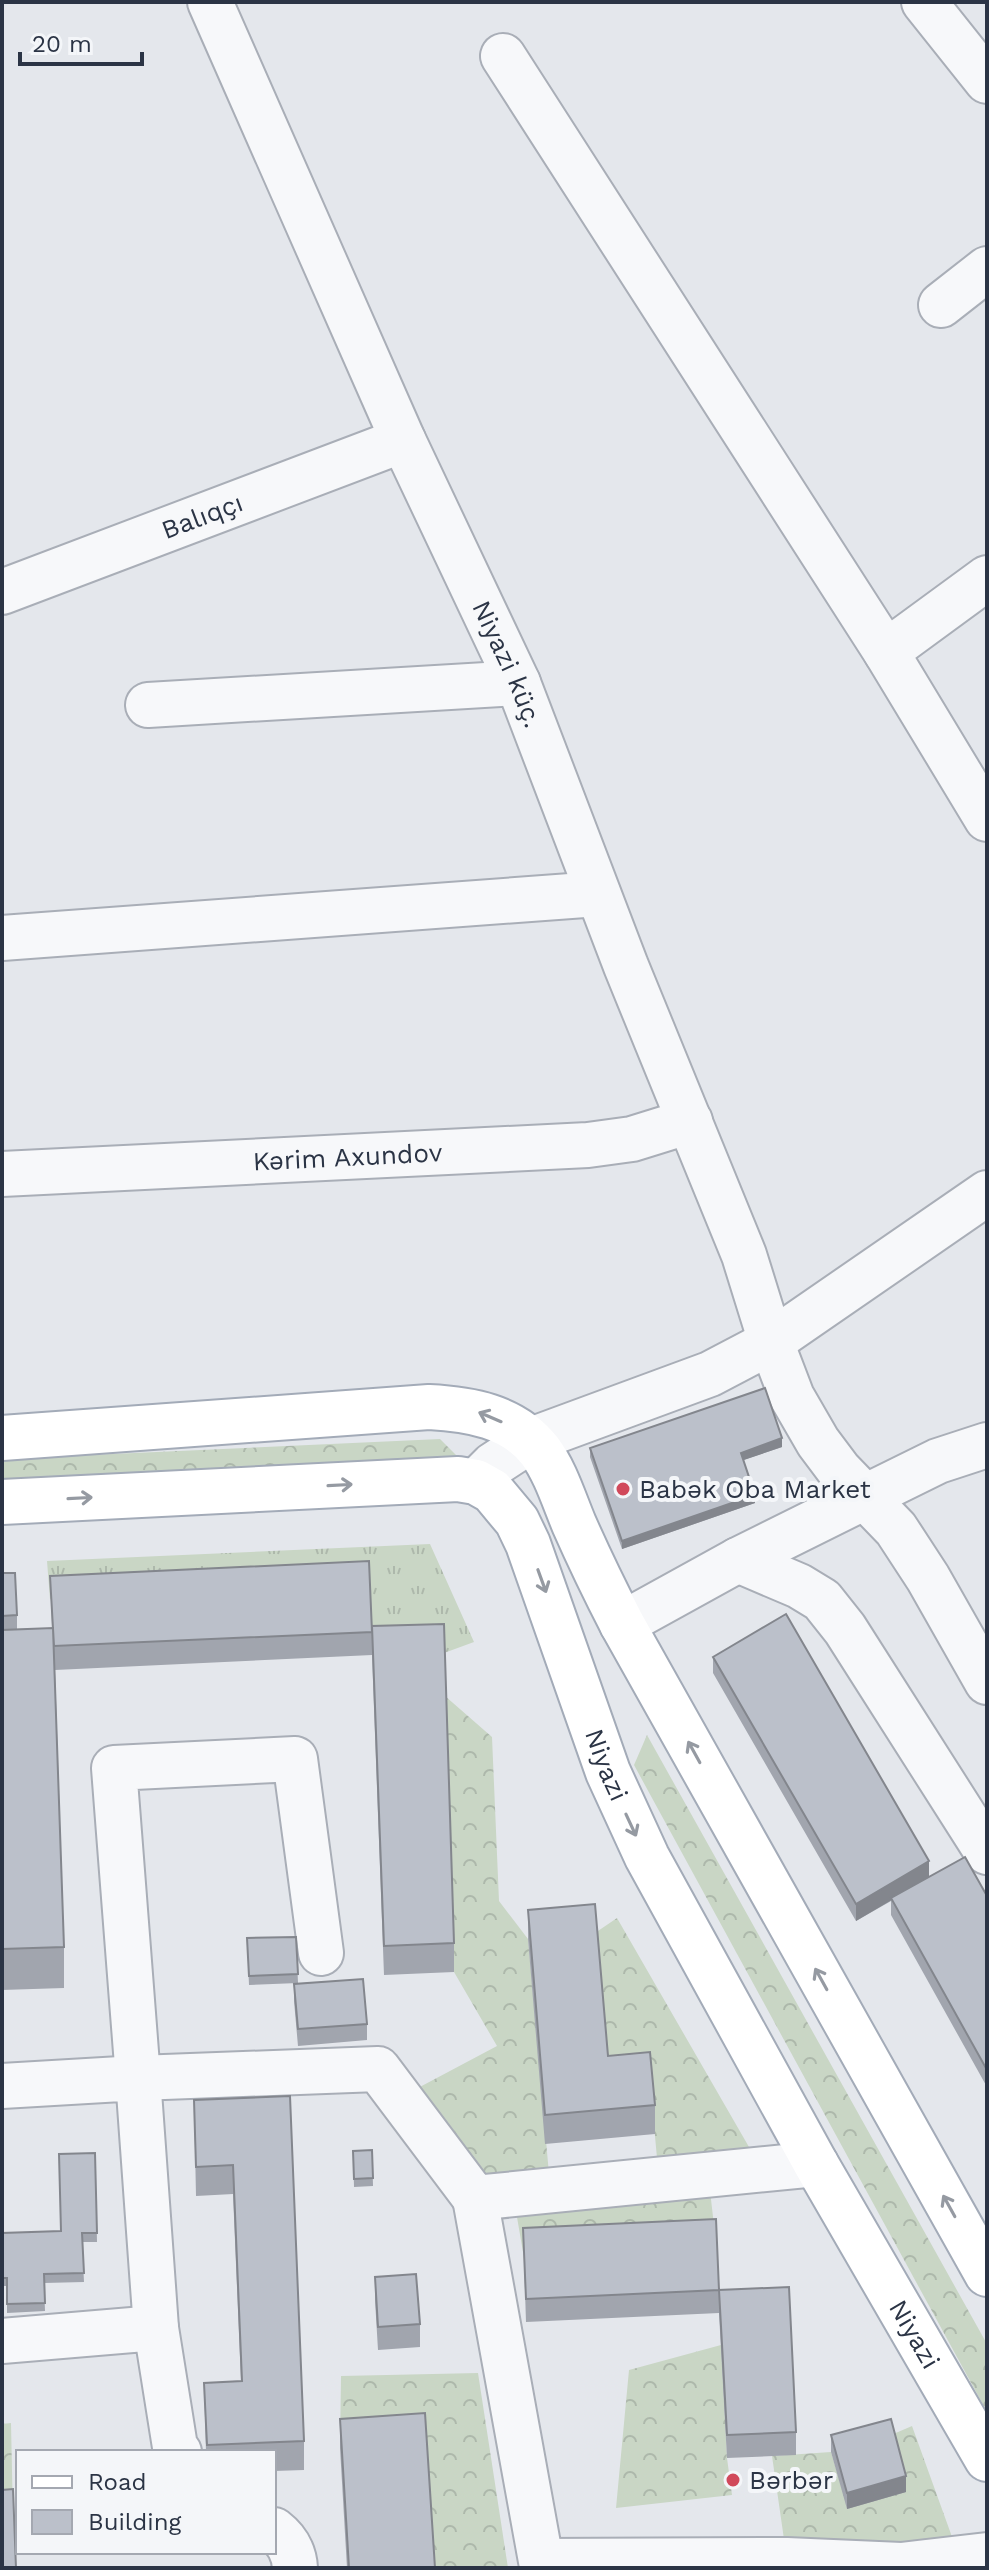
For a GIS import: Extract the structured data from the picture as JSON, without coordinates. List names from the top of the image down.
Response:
{
  "streets": {
    "main road": ["Niyazi"],
    "street": ["Balıqçı", "Niyazi küç.", "Kərim Axundov"]
  },
  "crossings": [
    ["Balıqçı", "Niyazi küç."],
    ["Niyazi küç.", "Kərim Axundov"]
  ],
  "places": ["Babək Oba Market", "Bərbər"],
  "legend": ["Road", "Building"],
  "scale_bar": "20 m"
}
